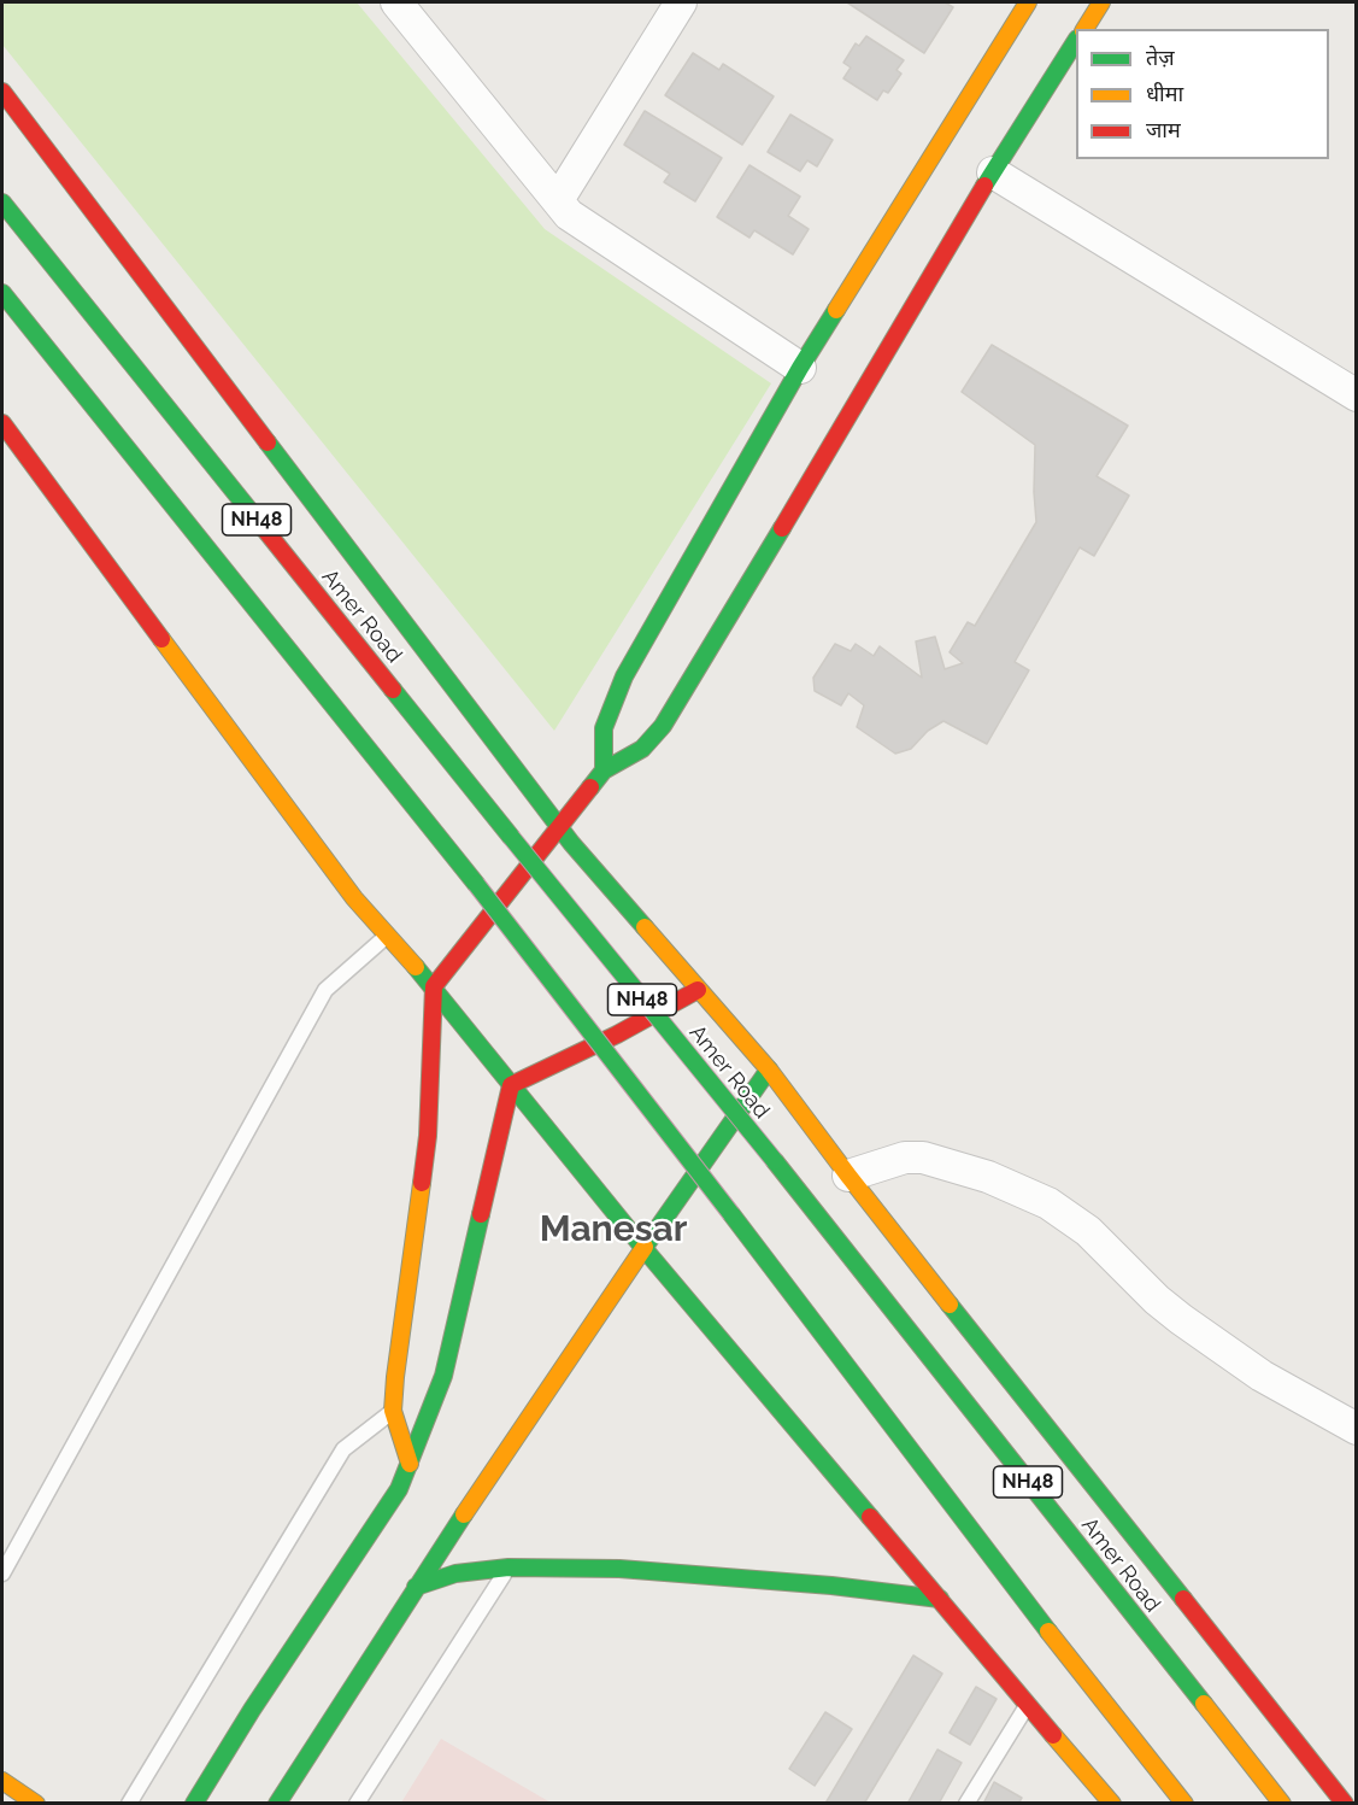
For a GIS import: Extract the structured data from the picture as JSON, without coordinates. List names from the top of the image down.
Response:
{
  "streets": {
    "main road": ["NH48", "Amer Road"]
  },
  "districts": ["Manesar"],
  "legend": ["तेज़", "धीमा", "जाम"]
}
